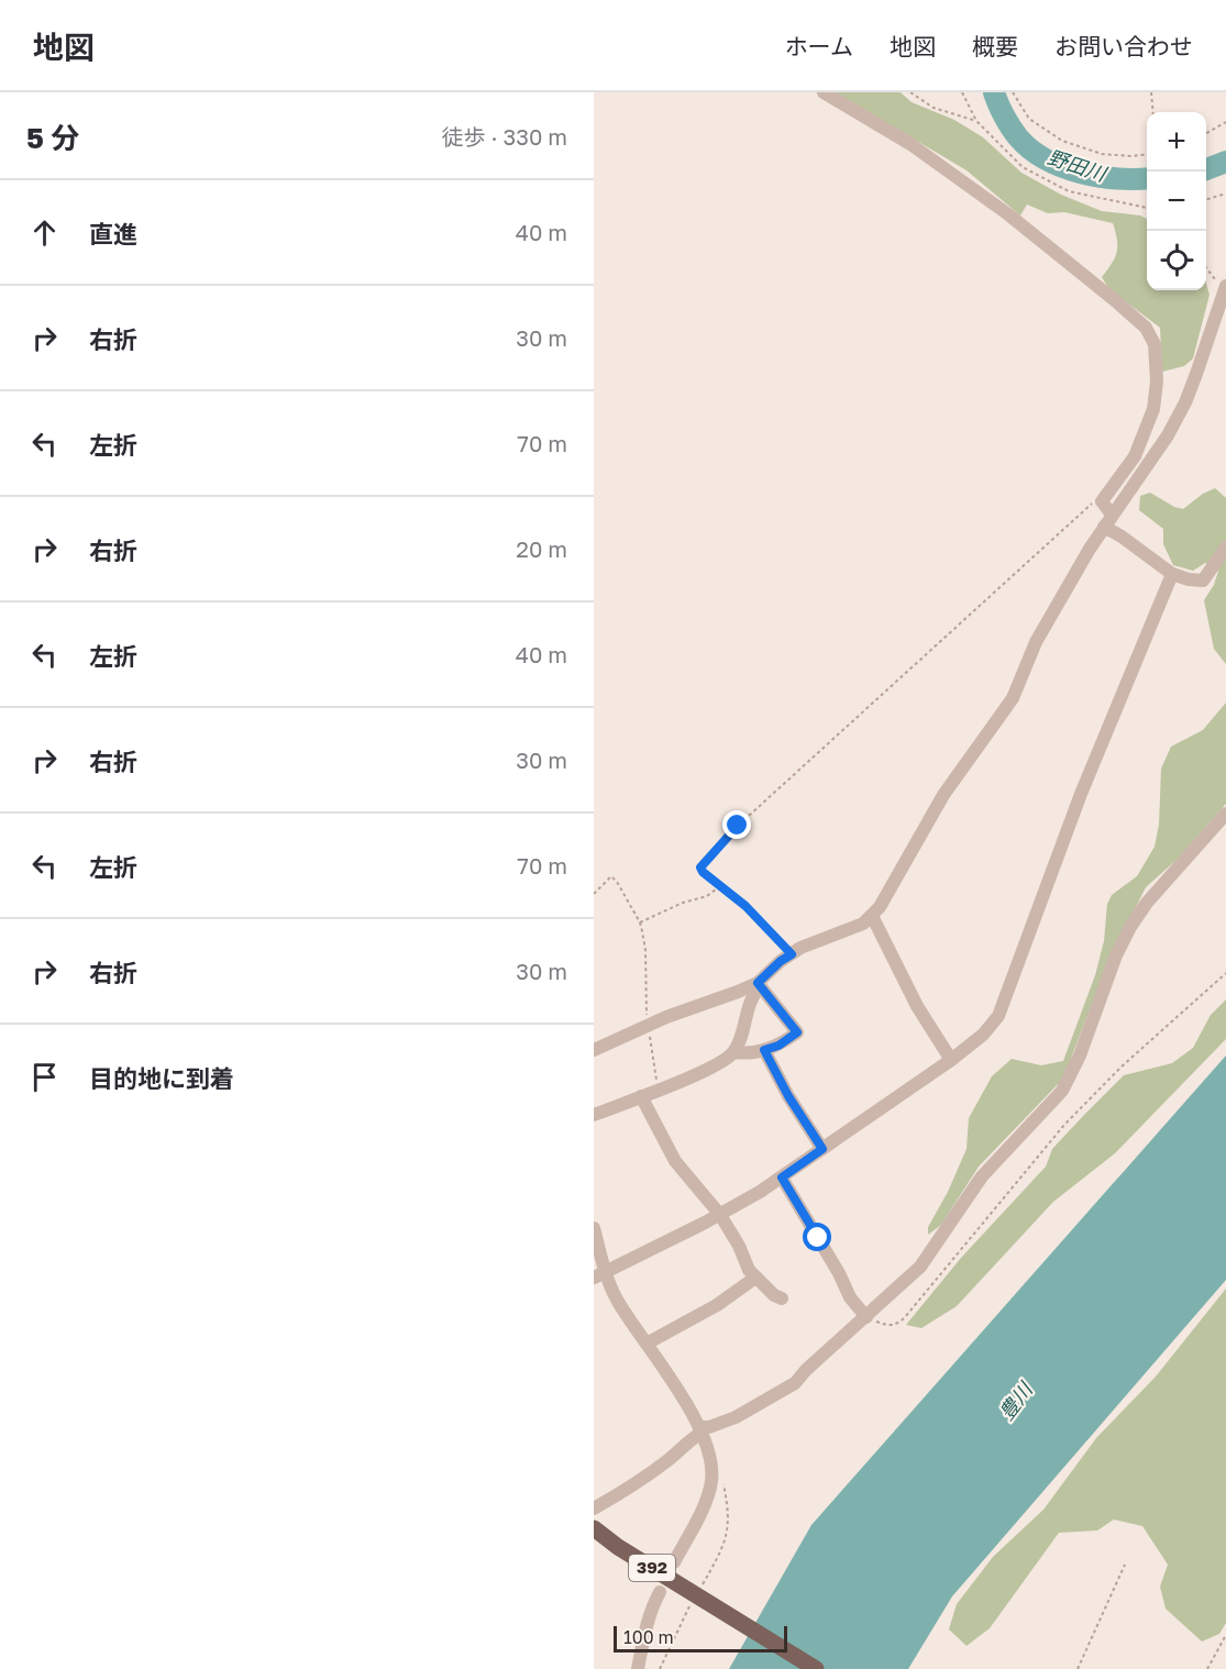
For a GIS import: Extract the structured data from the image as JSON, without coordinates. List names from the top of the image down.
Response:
{
  "streets": {
    "main road": ["392"]
  },
  "water": ["野田川", "豊川"],
  "scale_bar": "100 m",
  "page": {
    "header": "地図",
    "nav": [
      "ホーム",
      "地図",
      "概要",
      "お問い合わせ"
    ],
    "heading": ["5 分", "徒歩 · 330 m"],
    "map_buttons": ["+", "−"],
    "list": [
      ["直進", "40 m"],
      ["右折", "30 m"],
      ["左折", "70 m"],
      ["右折", "20 m"],
      ["左折", "40 m"],
      ["右折", "30 m"],
      ["左折", "70 m"],
      ["右折", "30 m"],
      "目的地に到着"
    ],
    "scale": "100 m"
  }
}
